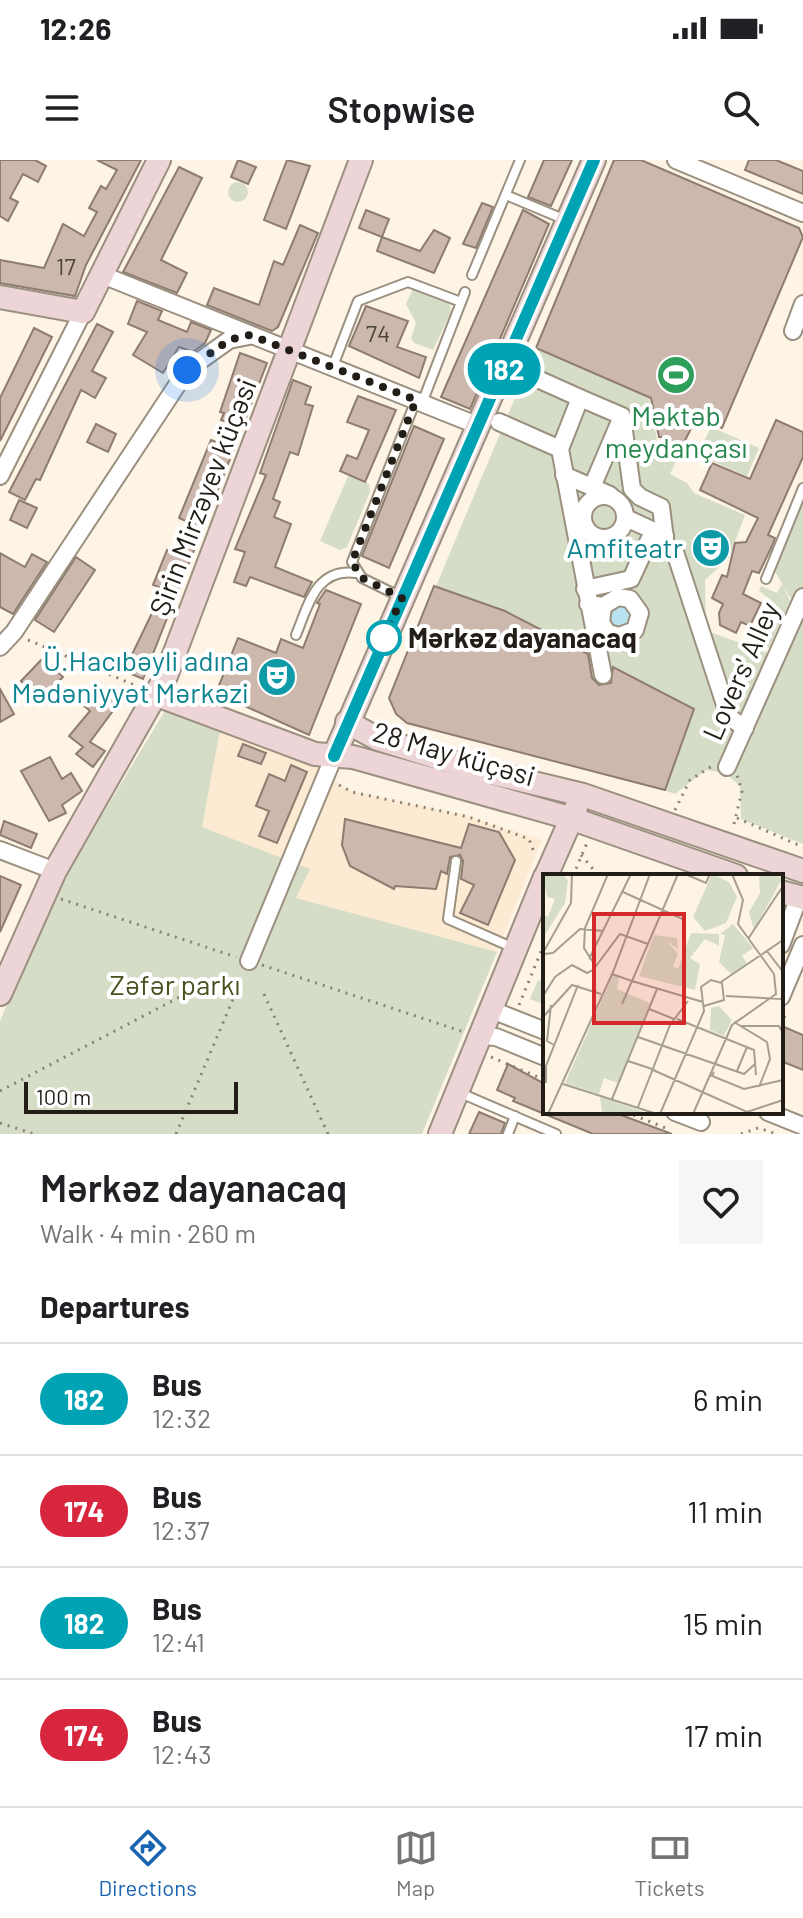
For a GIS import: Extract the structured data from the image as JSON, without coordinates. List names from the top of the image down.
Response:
{
  "streets": {
    "street": ["Şirin Mirzəyev küçəsi", "Lovers' Alley", "28 May küçəsi"]
  },
  "crossings": [
    ["Şirin Mirzəyev küçəsi", "28 May küçəsi"]
  ],
  "parks": ["Zəfər parkı"],
  "places": {
    "sports": ["Məktəb meydançası"],
    "theatre": ["Amfiteatr", "Ü.Hacıbəyli adına Mədəniyyət Mərkəzi"],
    "other": ["Mərkəz dayanacaq"]
  },
  "lines": ["bus line 182"],
  "house_numbers": ["17", "74"],
  "scale_bar": "100 m",
  "page": {
    "status": "12:26",
    "header": "Stopwise",
    "on_map": "182",
    "scale": "100 m",
    "heading": [
      ["Mərkəz dayanacaq", "Walk · 4 min · 260 m"],
      "Departures"
    ],
    "list": [
      {
        "mark": "182",
        "name": "Bus",
        "note": "12:32",
        "value": "6 min"
      },
      {
        "mark": "174",
        "name": "Bus",
        "note": "12:37",
        "value": "11 min"
      },
      {
        "mark": "182",
        "name": "Bus",
        "note": "12:41",
        "value": "15 min"
      },
      {
        "mark": "174",
        "name": "Bus",
        "note": "12:43",
        "value": "17 min"
      }
    ],
    "tabs": ["Directions", "Map", "Tickets"]
  }
}
